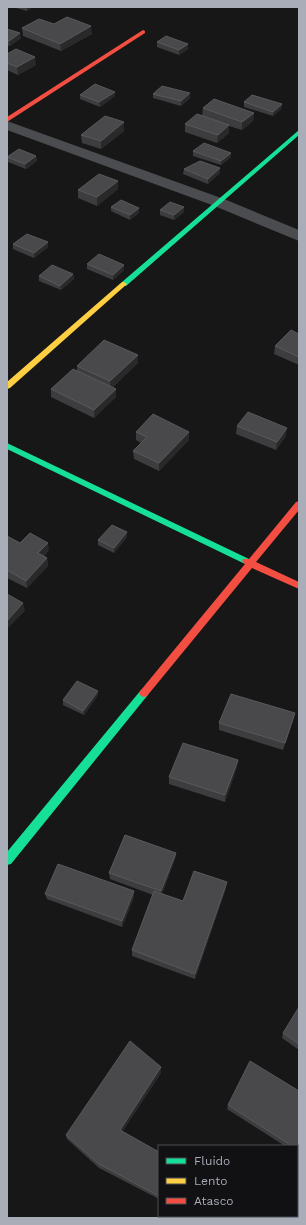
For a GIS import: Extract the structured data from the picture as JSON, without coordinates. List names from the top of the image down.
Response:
{
  "legend": ["Fluido", "Lento", "Atasco"]
}
